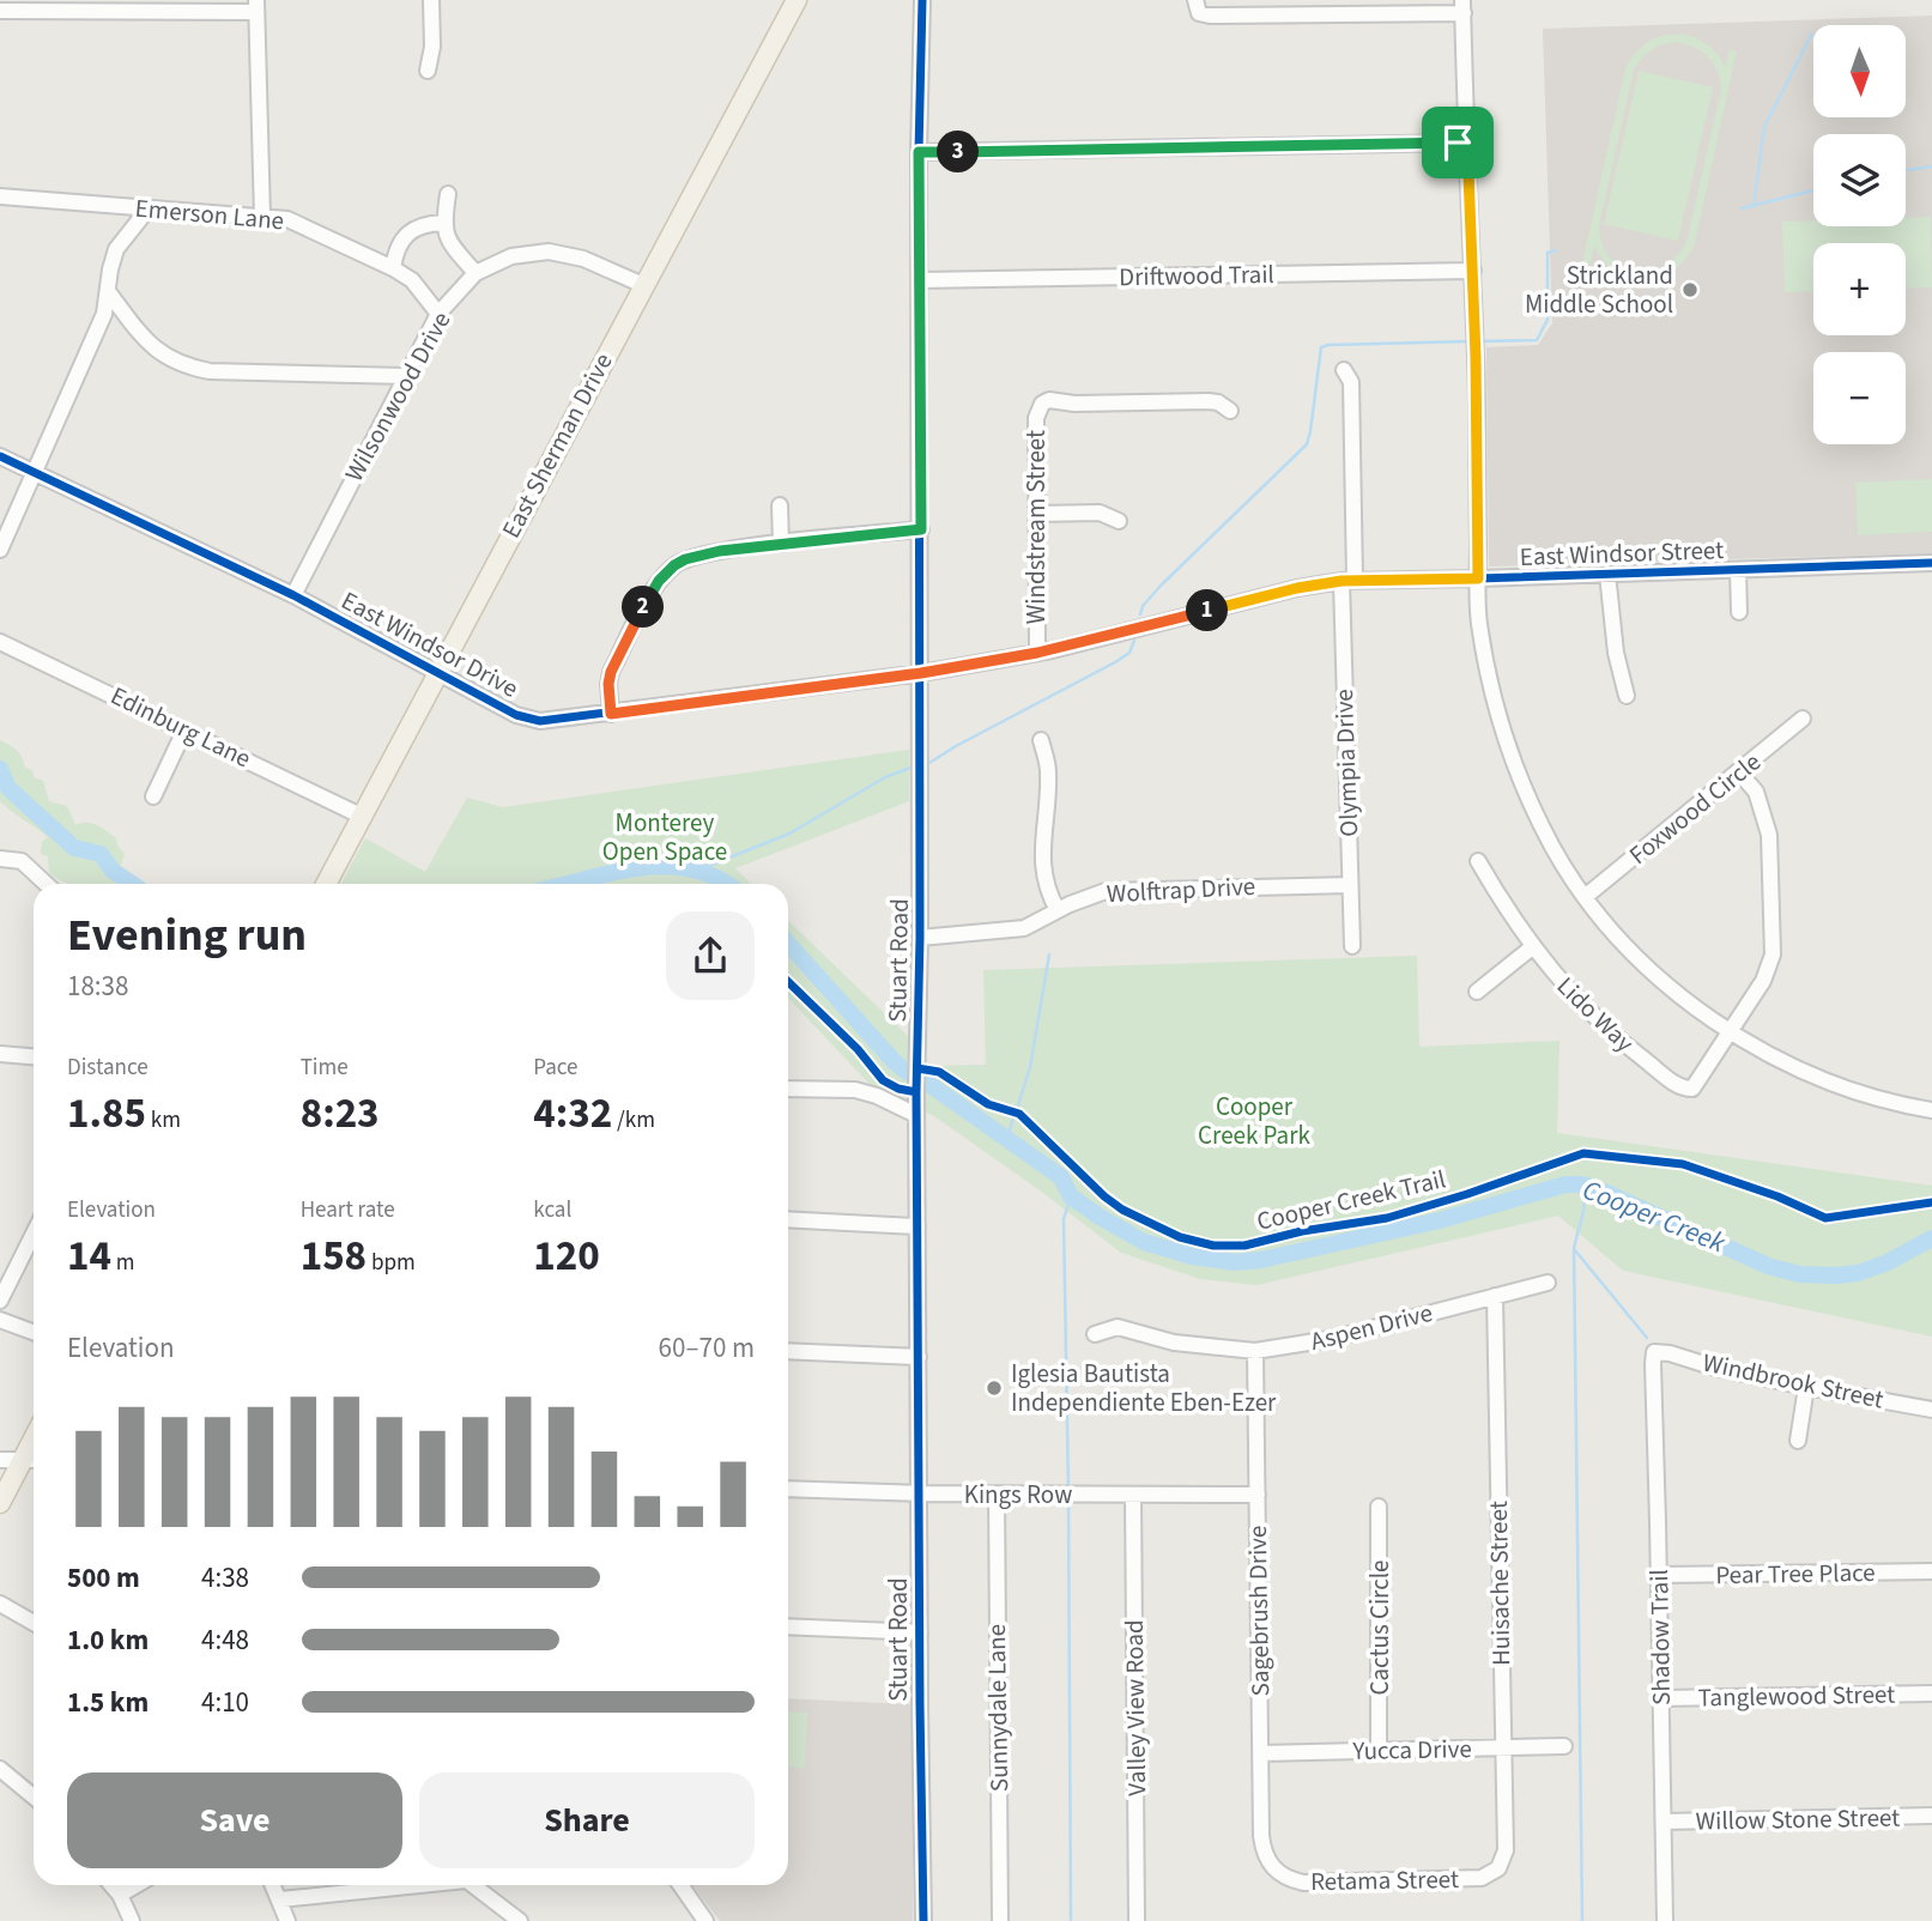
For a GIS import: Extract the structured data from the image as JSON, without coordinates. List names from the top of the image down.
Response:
{
  "streets": {
    "main road": ["East Sherman Drive"],
    "street": [
      "Emerson Lane",
      "Driftwood Trail",
      "Wilsonwood Drive",
      "Windstream Street",
      "East Windsor Street",
      "East Windsor Drive",
      "Edinburg Lane",
      "Olympia Drive",
      "Foxwood Circle",
      "Wolftrap Drive",
      "Stuart Road",
      "Lido Way",
      "Aspen Drive",
      "Windbrook Street",
      "Kings Row",
      "Pear Tree Place",
      "Huisache Street",
      "Sagebrush Drive",
      "Cactus Circle",
      "Shadow Trail",
      "Tanglewood Street",
      "Sunnydale Lane",
      "Valley View Road",
      "Yucca Drive",
      "Willow Stone Street",
      "Retama Street"
    ],
    "cycle path": ["Cooper Creek Trail"]
  },
  "crossings": [
    ["Emerson Lane", "Wilsonwood Drive"],
    ["Driftwood Trail", "Stuart Road"],
    ["Wilsonwood Drive", "East Sherman Drive"],
    ["Wilsonwood Drive", "East Windsor Drive"],
    ["East Sherman Drive", "East Windsor Drive"],
    ["East Sherman Drive", "Edinburg Lane"],
    ["Windstream Street", "East Windsor Street"],
    ["East Windsor Street", "East Windsor Drive"],
    ["East Windsor Street", "Olympia Drive"],
    ["East Windsor Street", "Stuart Road"],
    ["East Windsor Drive", "Stuart Road"],
    ["Olympia Drive", "Wolftrap Drive"],
    ["Wolftrap Drive", "Stuart Road"],
    ["Stuart Road", "Kings Row"],
    ["Aspen Drive", "Huisache Street"],
    ["Aspen Drive", "Sagebrush Drive"],
    ["Windbrook Street", "Shadow Trail"],
    ["Kings Row", "Sagebrush Drive"],
    ["Kings Row", "Sunnydale Lane"],
    ["Kings Row", "Valley View Road"],
    ["Pear Tree Place", "Shadow Trail"],
    ["Huisache Street", "Yucca Drive"],
    ["Huisache Street", "Retama Street"],
    ["Sagebrush Drive", "Yucca Drive"],
    ["Sagebrush Drive", "Retama Street"],
    ["Cactus Circle", "Yucca Drive"],
    ["Shadow Trail", "Tanglewood Street"],
    ["Shadow Trail", "Willow Stone Street"]
  ],
  "water": ["Cooper Creek"],
  "parks": ["Monterey Open Space", "Cooper Creek Park"],
  "places": ["Strickland Middle School", "Iglesia Bautista Independiente Eben-Ezer"],
  "north": "bottom",
  "page": {
    "map_buttons": ["+", "−"],
    "pins": ["3", "2", "1"],
    "heading": ["Evening run", "18:38"],
    "stats": [
      ["Distance", "1.85 km"],
      ["Time", "8:23"],
      ["Pace", "4:32 /km"],
      ["Elevation", "14 m"],
      ["Heart rate", "158 bpm"],
      ["kcal", "120"]
    ],
    "chart": ["Elevation", "60–70 m"],
    "list": [
      {
        "name": "500 m",
        "note": "4:38"
      },
      {
        "name": "1.0 km",
        "note": "4:48"
      },
      {
        "name": "1.5 km",
        "note": "4:10"
      }
    ],
    "buttons": ["Save", "Share"]
  }
}
